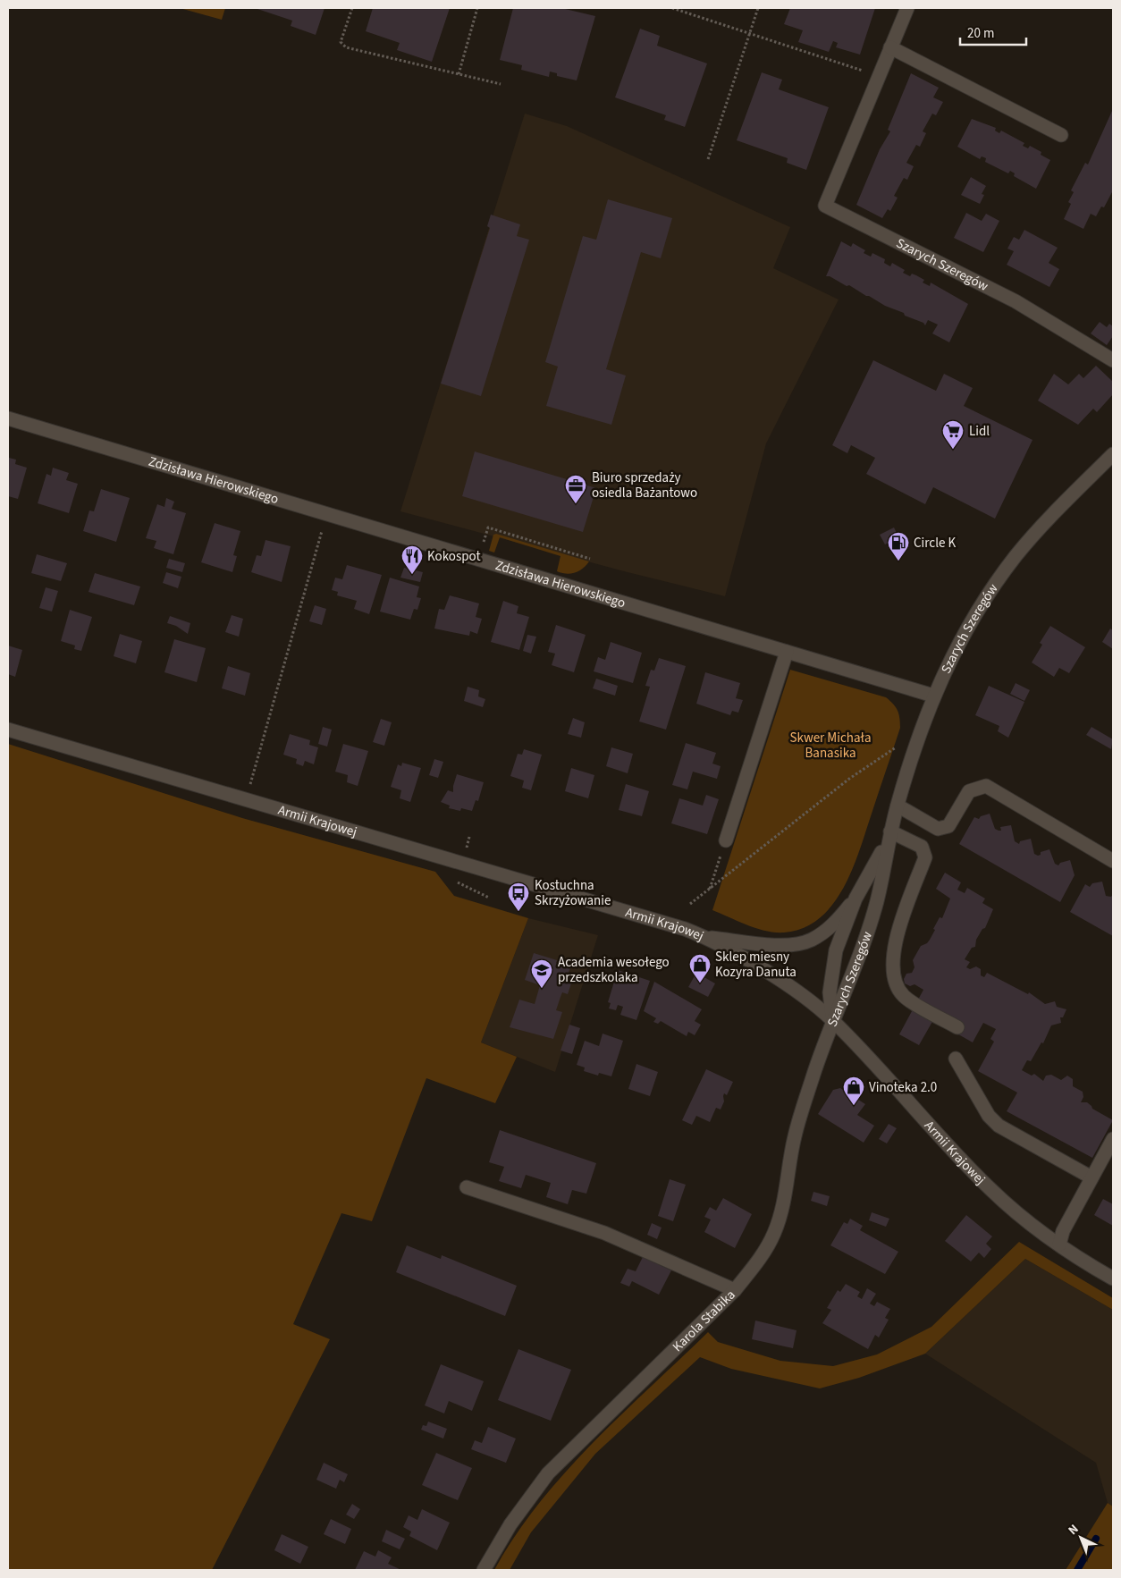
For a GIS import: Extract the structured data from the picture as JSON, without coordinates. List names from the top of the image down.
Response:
{
  "streets": {
    "street": [
      "Szarych Szeregów",
      "Zdzisława Hierowskiego",
      "Armii Krajowej",
      "Karola Stabika"
    ]
  },
  "crossings": [
    ["Szarych Szeregów", "Zdzisława Hierowskiego"],
    ["Szarych Szeregów", "Armii Krajowej"],
    ["Szarych Szeregów", "Karola Stabika"],
    ["Armii Krajowej", "Karola Stabika"]
  ],
  "parks": ["Skwer Michała Banasika"],
  "places": {
    "supermarket": ["Lidl"],
    "office": ["Biuro sprzedaży osiedla Bażantowo"],
    "fuel station": ["Circle K"],
    "restaurant": ["Kokospot"],
    "bus stop": ["Kostuchna Skrzyżowanie"],
    "shop": ["Sklep miesny Kozyra Danuta", "Vinoteka 2.0"],
    "school or university": ["Academia wesołego przedszkolaka"]
  },
  "scale_bar": "20 m",
  "north": "top left"
}
